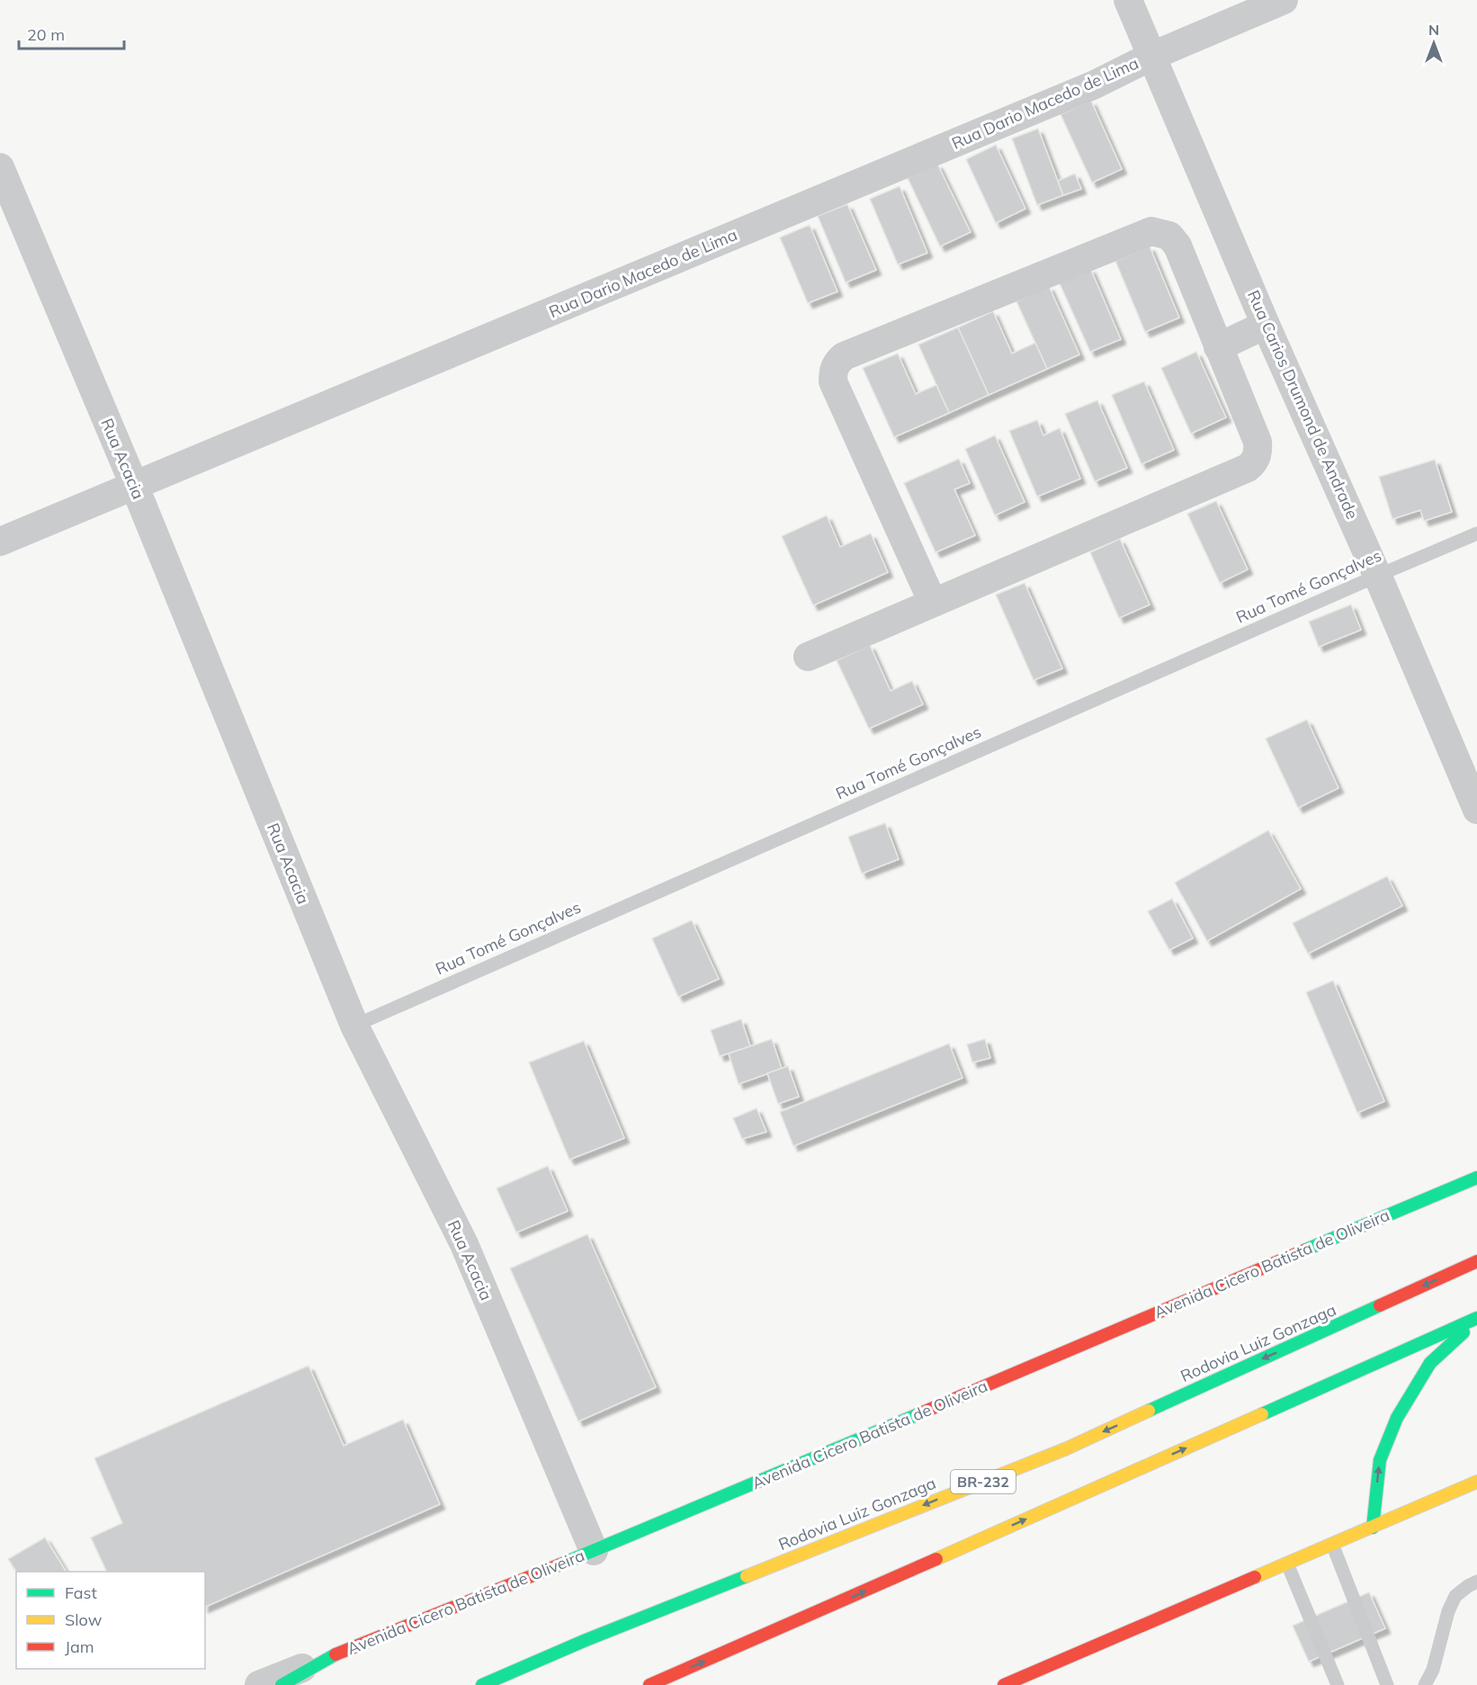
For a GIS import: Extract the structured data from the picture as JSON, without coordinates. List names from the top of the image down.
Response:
{
  "streets": {
    "main road": ["Avenida Cicero Batista de Oliveira", "Rodovia Luiz Gonzaga", "BR-232"],
    "street": ["Rua Dario Macedo de Lima", "Rua Carios Drumond de Andrade", "Rua Acacia"],
    "lane": ["Rua Tomé Gonçalves"]
  },
  "crossings": [
    ["Rua Dario Macedo de Lima", "Rua Carios Drumond de Andrade"],
    ["Rua Dario Macedo de Lima", "Rua Acacia"],
    ["Rua Carios Drumond de Andrade", "Rua Tomé Gonçalves"],
    ["Rua Acacia", "Rua Tomé Gonçalves"],
    ["Rua Acacia", "Avenida Cicero Batista de Oliveira"]
  ],
  "legend": ["Fast", "Slow", "Jam"],
  "scale_bar": "20 m",
  "north": "top"
}
